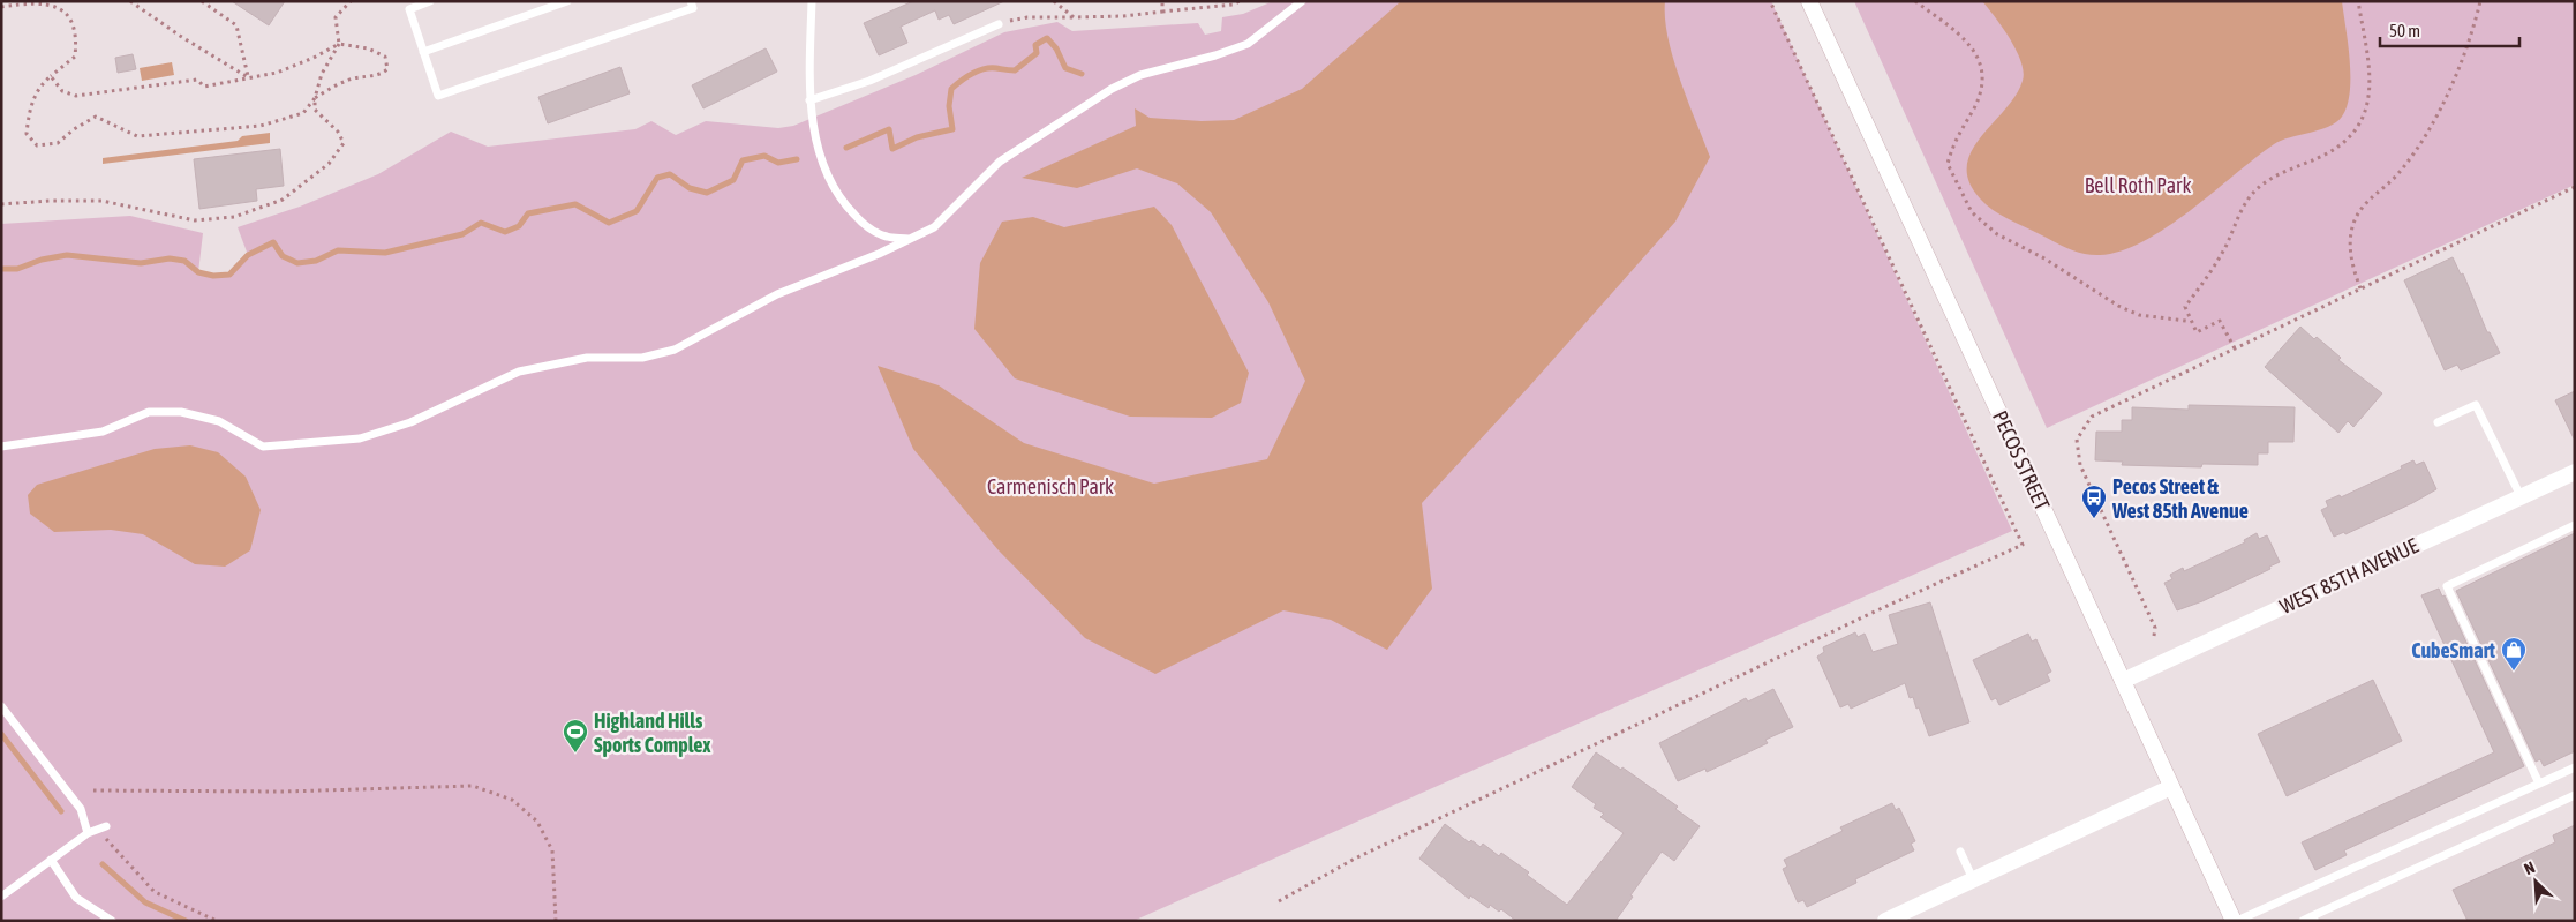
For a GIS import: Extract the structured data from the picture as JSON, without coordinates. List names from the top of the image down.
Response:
{
  "streets": {
    "main road": ["PECOS STREET", "WEST 85TH AVENUE"]
  },
  "crossings": [
    ["PECOS STREET", "WEST 85TH AVENUE"]
  ],
  "parks": ["Bell Roth Park", "Carmenisch Park"],
  "places": {
    "bus stop": ["Pecos Street & West 85th Avenue"],
    "shop": ["CubeSmart"],
    "sports": ["Highland Hills Sports Complex"]
  },
  "scale_bar": "50 m",
  "north": "top left"
}
